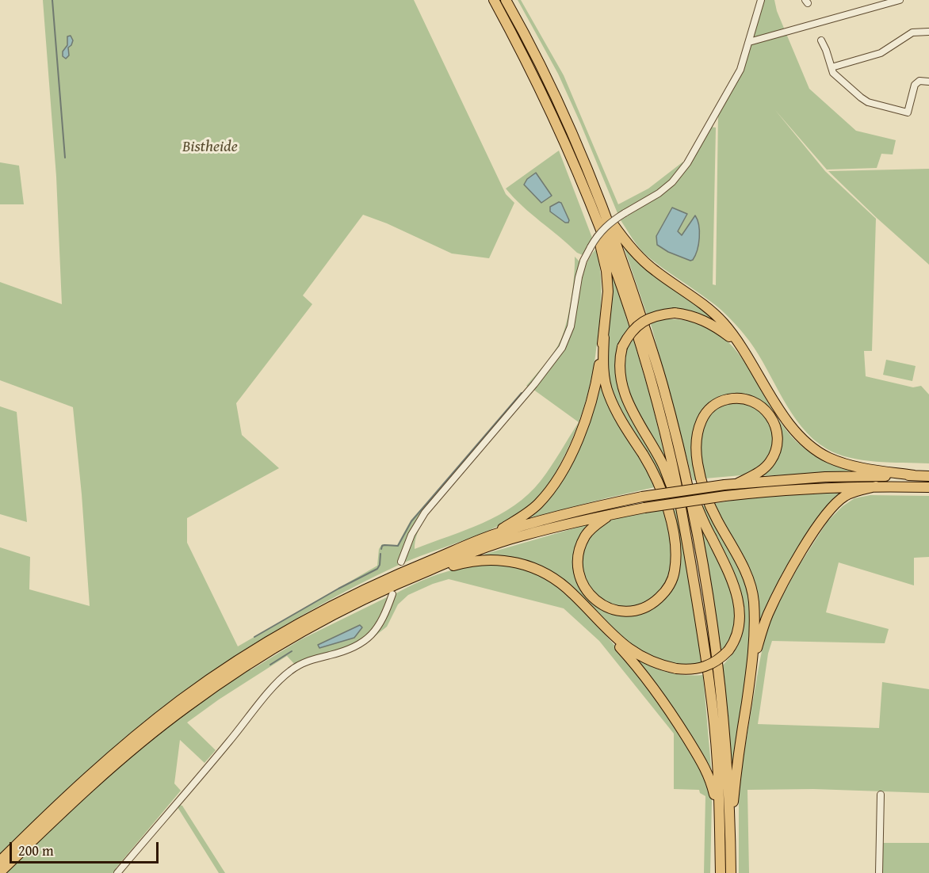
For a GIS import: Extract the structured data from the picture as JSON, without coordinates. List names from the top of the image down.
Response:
{
  "parks": ["Bistheide"],
  "scale_bar": "200 m"
}
